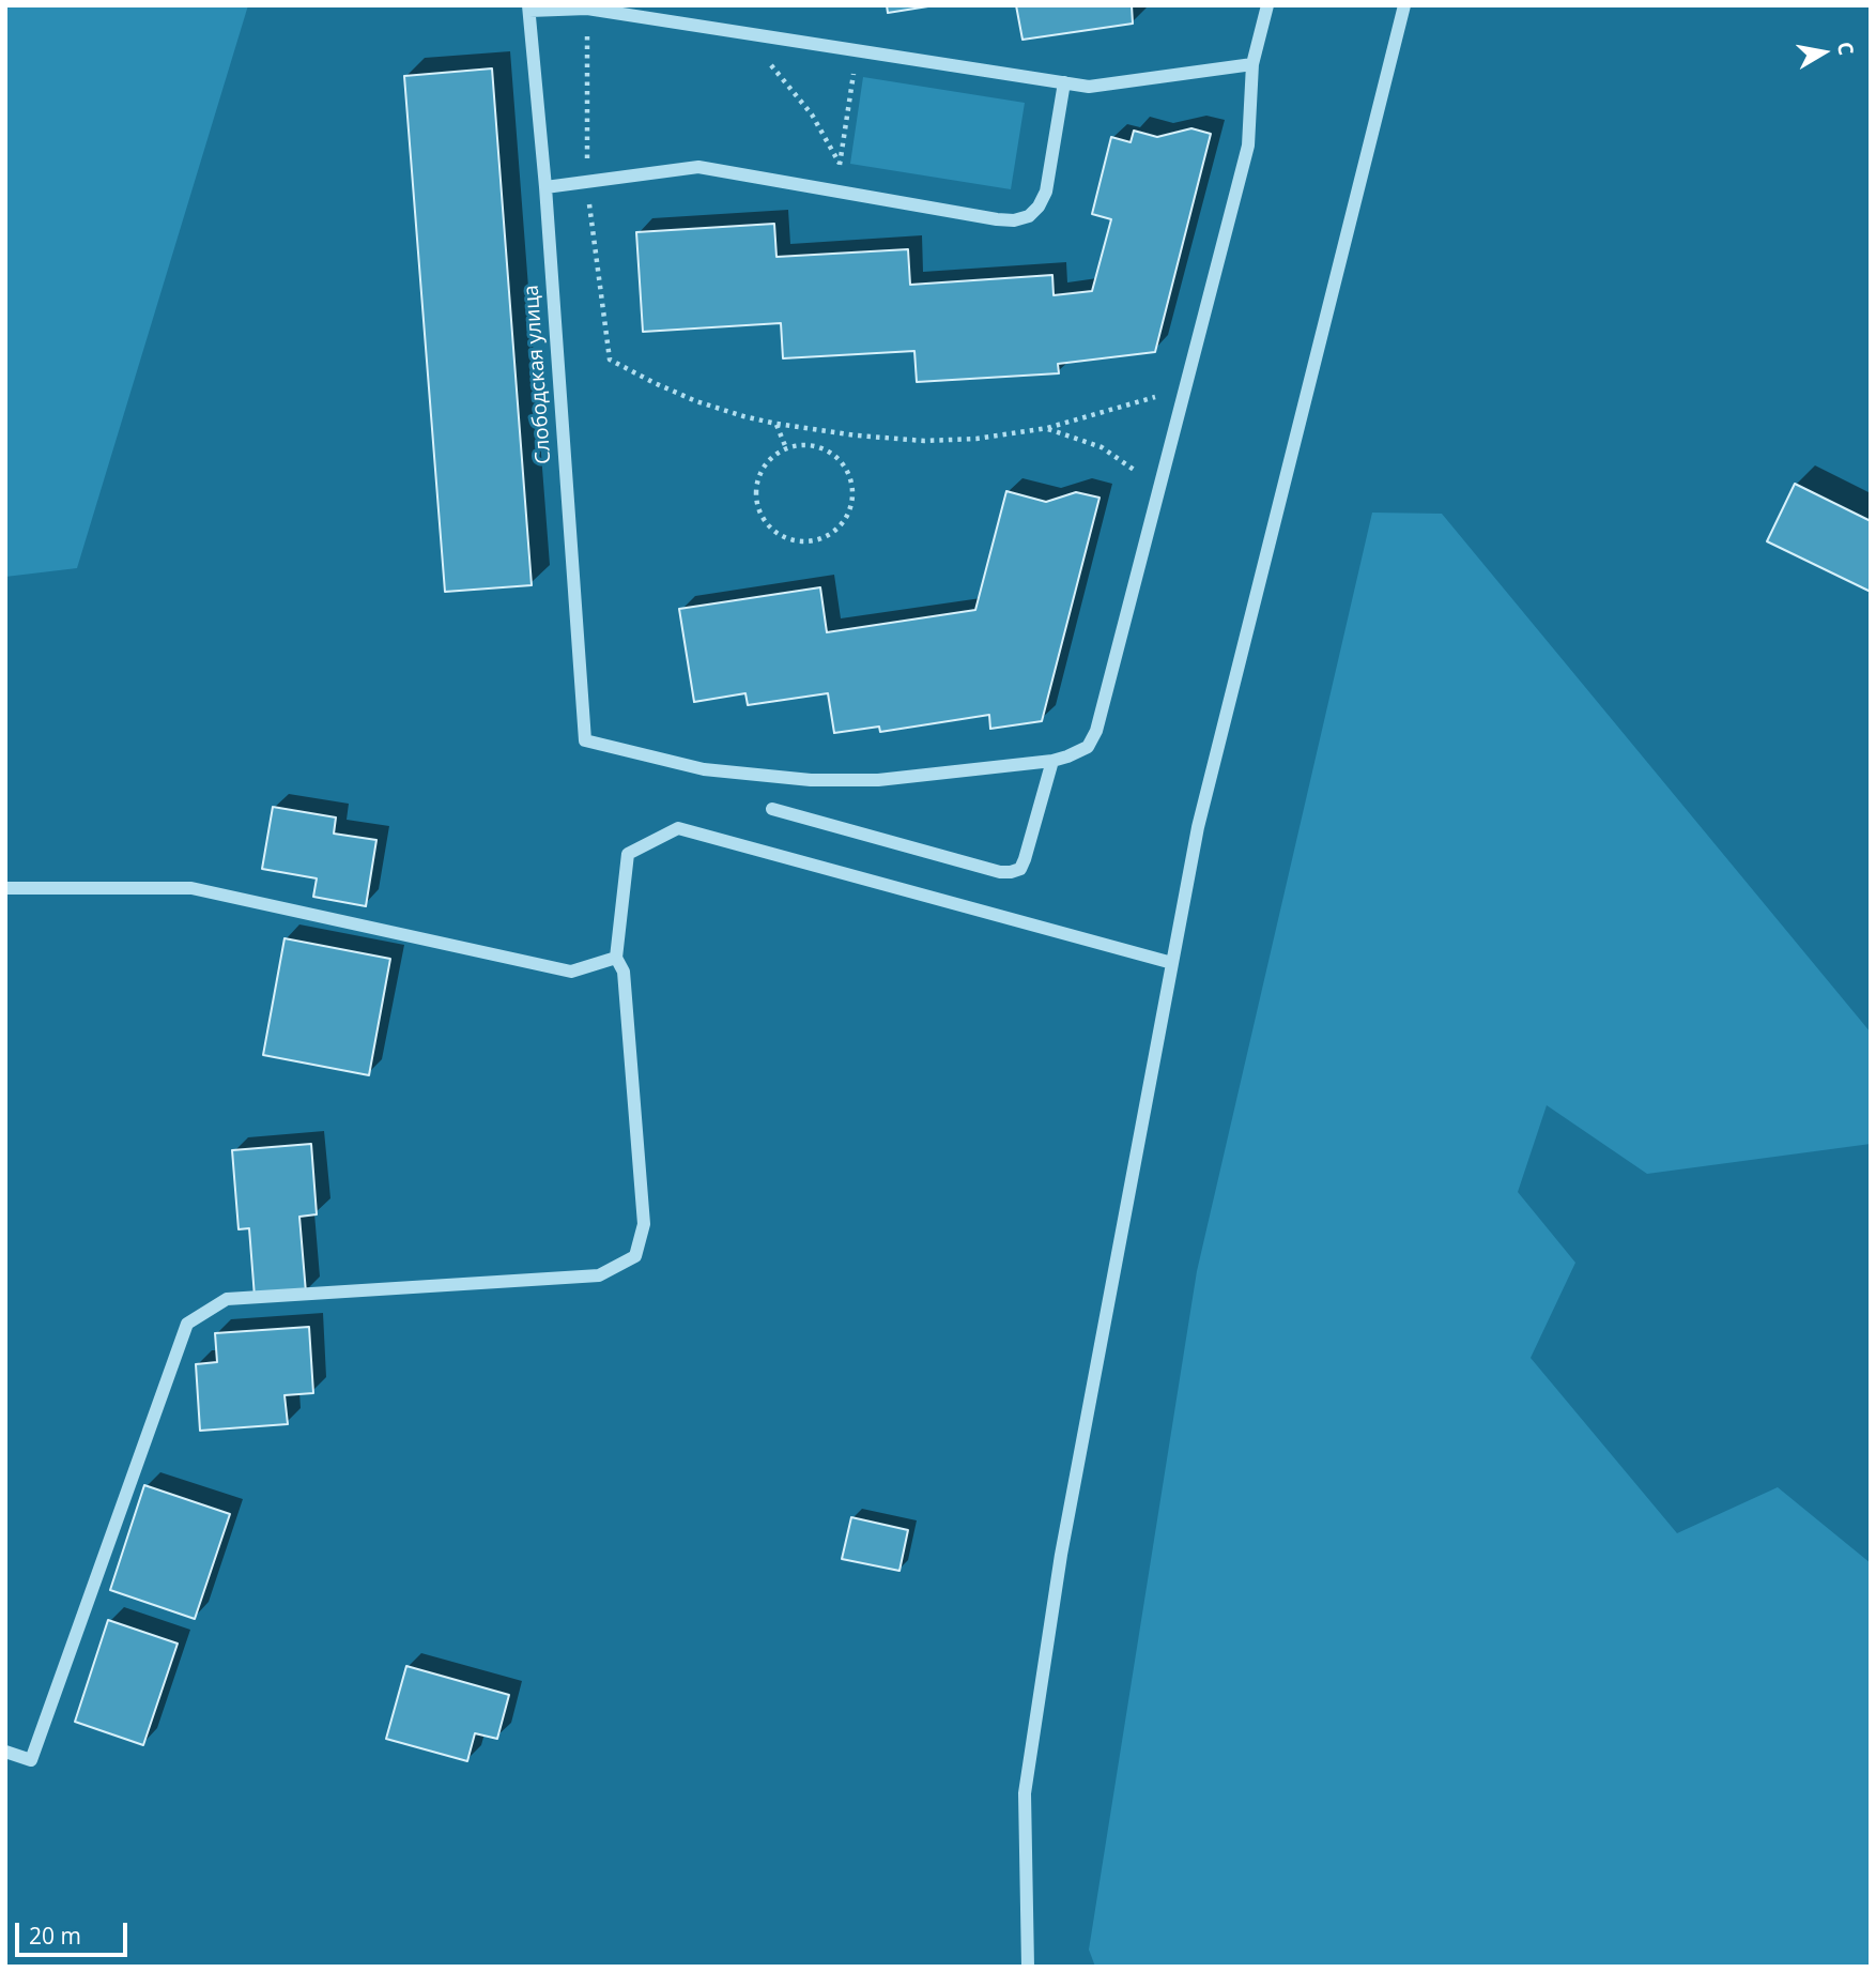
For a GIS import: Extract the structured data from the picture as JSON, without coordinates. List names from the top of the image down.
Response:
{
  "streets": {
    "street": ["Слободская улица"]
  },
  "scale_bar": "20 m",
  "north": "right"
}
